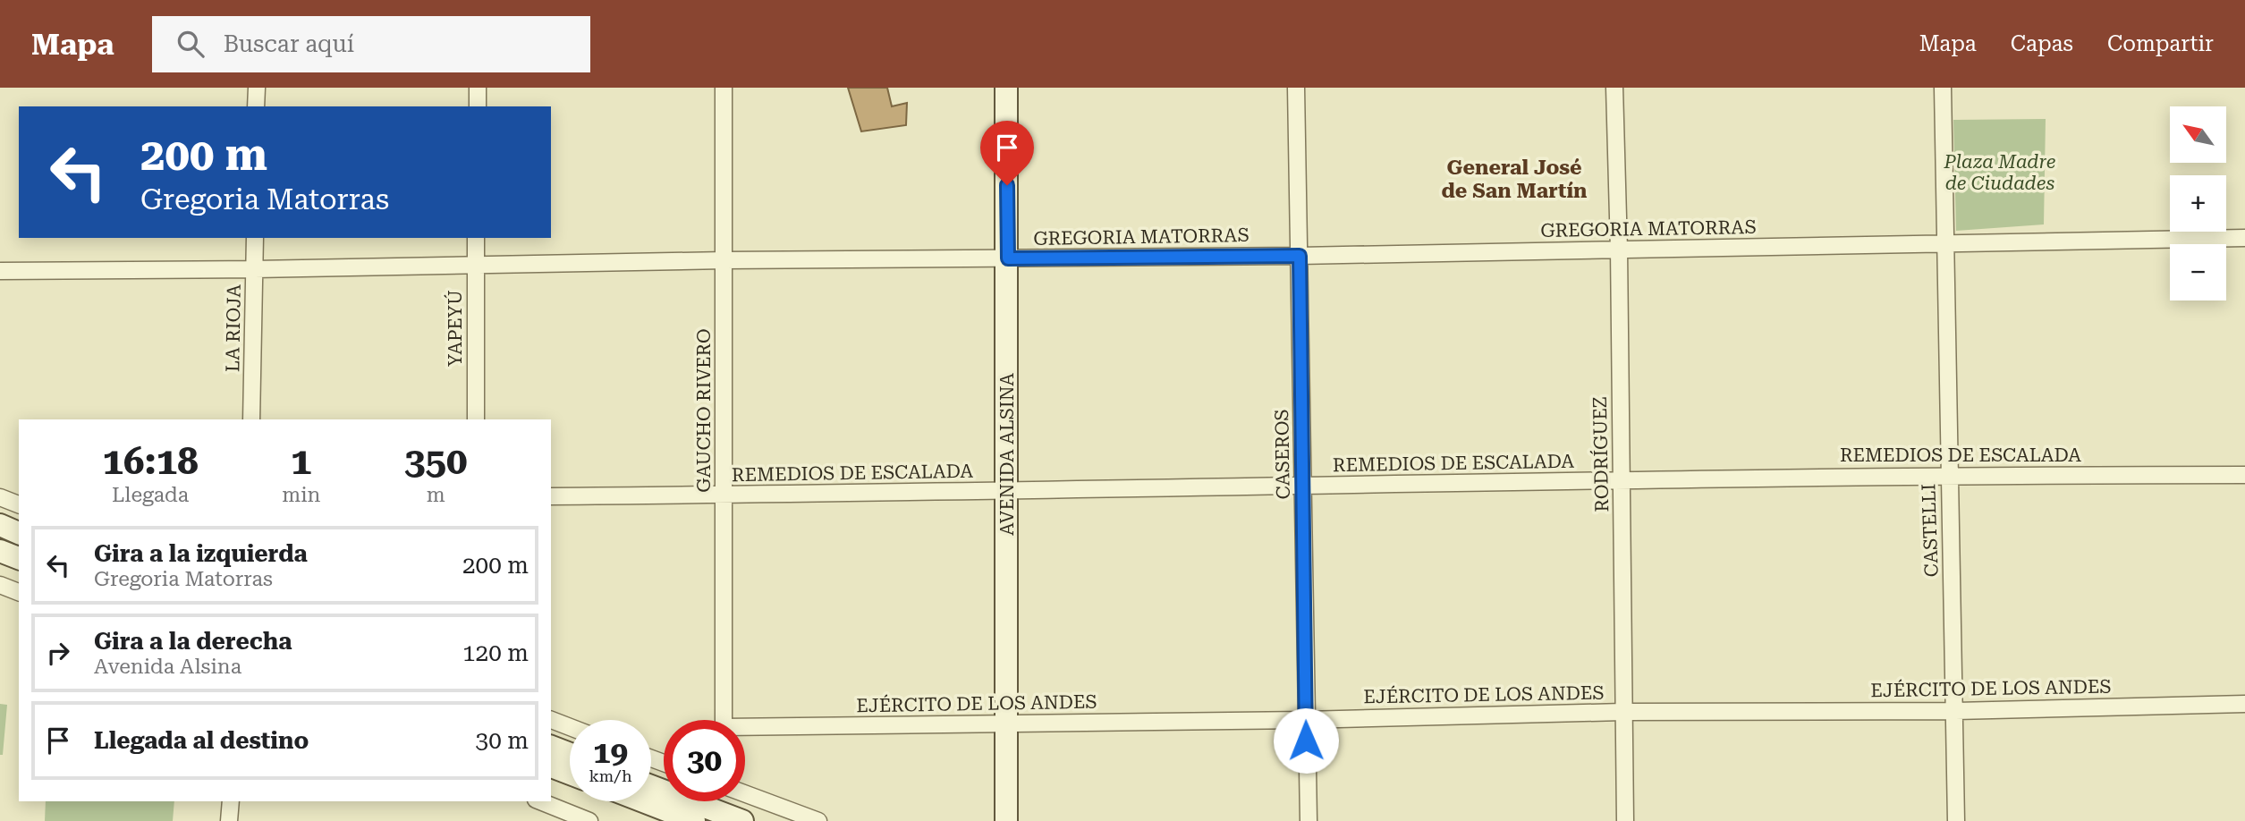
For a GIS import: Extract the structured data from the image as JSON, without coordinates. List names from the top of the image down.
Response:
{
  "streets": {
    "main road": ["AVENIDA ALSINA"],
    "street": [
      "GREGORIA MATORRAS",
      "LA RIOJA",
      "YAPEYÚ",
      "GAUCHO RIVERO",
      "CASEROS",
      "RODRÍGUEZ",
      "REMEDIOS DE ESCALADA",
      "CASTELLI",
      "EJÉRCITO DE LOS ANDES"
    ]
  },
  "crossings": [
    ["GREGORIA MATORRAS", "LA RIOJA"],
    ["GREGORIA MATORRAS", "YAPEYÚ"],
    ["GREGORIA MATORRAS", "GAUCHO RIVERO"],
    ["GREGORIA MATORRAS", "AVENIDA ALSINA"],
    ["GREGORIA MATORRAS", "CASEROS"],
    ["GREGORIA MATORRAS", "RODRÍGUEZ"],
    ["GREGORIA MATORRAS", "CASTELLI"],
    ["GAUCHO RIVERO", "REMEDIOS DE ESCALADA"],
    ["AVENIDA ALSINA", "REMEDIOS DE ESCALADA"],
    ["AVENIDA ALSINA", "EJÉRCITO DE LOS ANDES"],
    ["CASEROS", "REMEDIOS DE ESCALADA"],
    ["CASEROS", "EJÉRCITO DE LOS ANDES"],
    ["RODRÍGUEZ", "REMEDIOS DE ESCALADA"],
    ["RODRÍGUEZ", "EJÉRCITO DE LOS ANDES"],
    ["REMEDIOS DE ESCALADA", "CASTELLI"],
    ["CASTELLI", "EJÉRCITO DE LOS ANDES"]
  ],
  "districts": ["General José de San Martín"],
  "parks": ["Plaza Madre de Ciudades"],
  "north": "top left",
  "page": {
    "header": "Mapa",
    "search": "Buscar aquí",
    "nav": ["Mapa", "Capas", "Compartir"],
    "map_buttons": ["+", "−"],
    "turn": ["200 m", "Gregoria Matorras"],
    "eta": [
      "16:18",
      "Llegada",
      "1",
      "min",
      "350",
      "m"
    ],
    "list": [
      {
        "name": "Gira a la izquierda",
        "note": "Gregoria Matorras",
        "value": "200 m"
      },
      {
        "name": "Gira a la derecha",
        "note": "Avenida Alsina",
        "value": "120 m"
      },
      {
        "name": "Llegada al destino",
        "value": "30 m"
      }
    ],
    "speed": "19 km/h",
    "limit": "30"
  }
}
